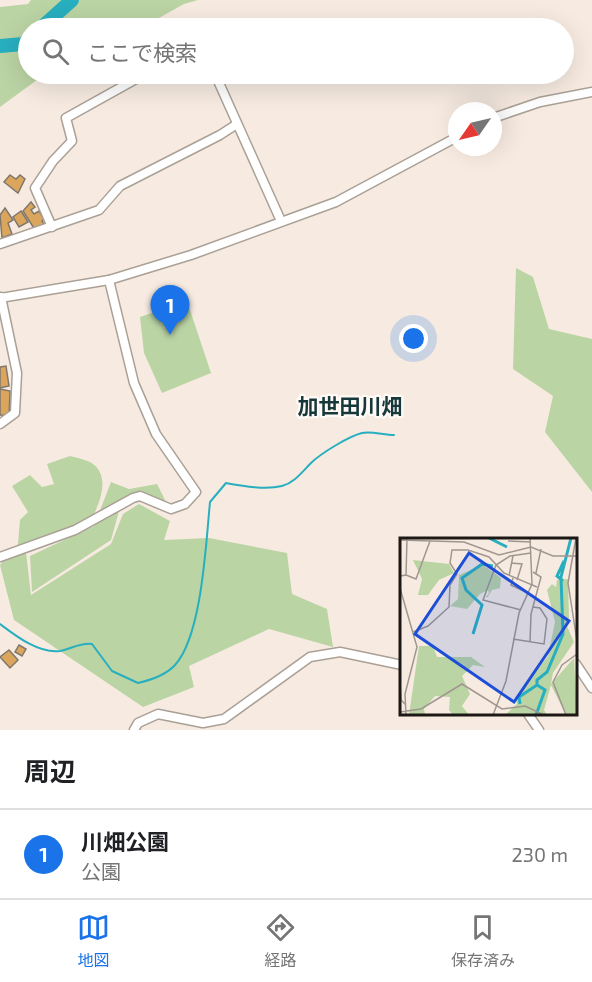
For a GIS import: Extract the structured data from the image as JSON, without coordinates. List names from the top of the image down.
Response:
{
  "districts": ["加世田川畑"],
  "north": "bottom left",
  "page": {
    "search": "ここで検索",
    "pins": "1",
    "heading": "周辺",
    "list": [
      {
        "mark": "1",
        "name": "川畑公園",
        "note": "公園",
        "value": "230 m"
      }
    ],
    "nav": ["地図", "経路", "保存済み"]
  }
}
